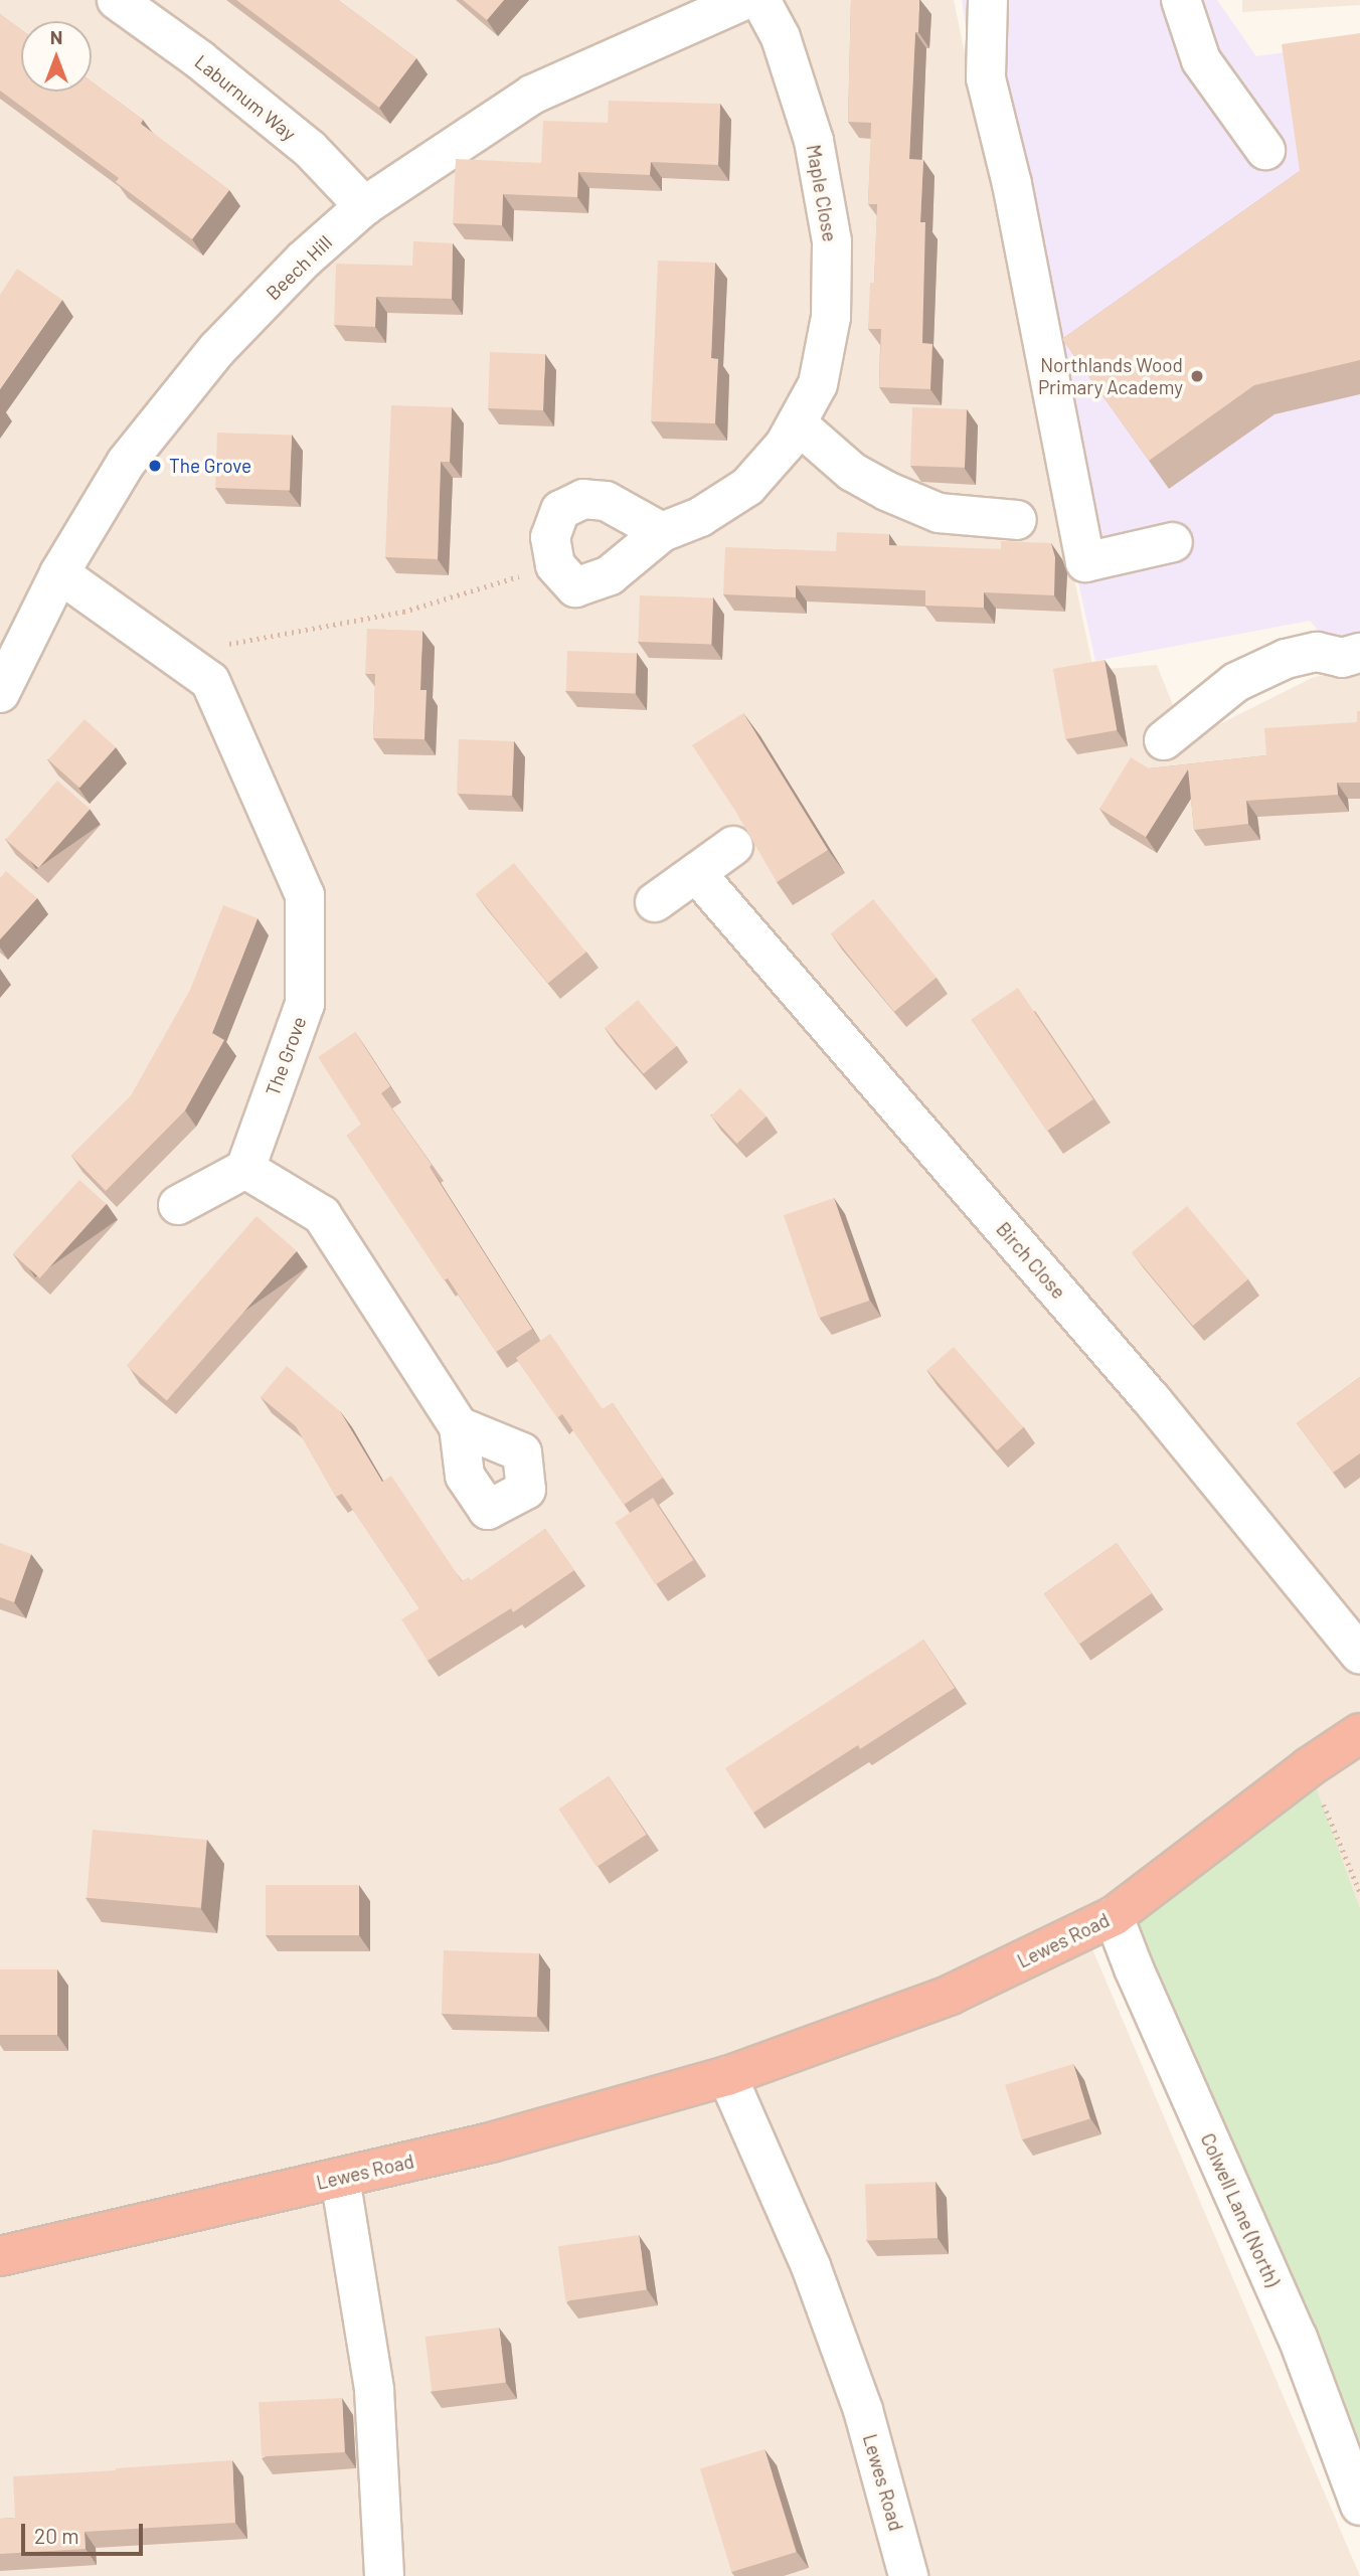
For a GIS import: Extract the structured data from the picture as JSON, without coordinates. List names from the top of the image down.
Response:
{
  "streets": {
    "highway": ["Lewes Road"],
    "street": [
      "Laburnum Way",
      "Maple Close",
      "Beech Hill",
      "The Grove",
      "Birch Close",
      "Colwell Lane (North)"
    ]
  },
  "crossings": [
    ["Laburnum Way", "Beech Hill"],
    ["Beech Hill", "The Grove"],
    ["Lewes Road", "Colwell Lane (North)"]
  ],
  "places": ["Northlands Wood Primary Academy", "The Grove"],
  "scale_bar": "20 m",
  "north": "top"
}
